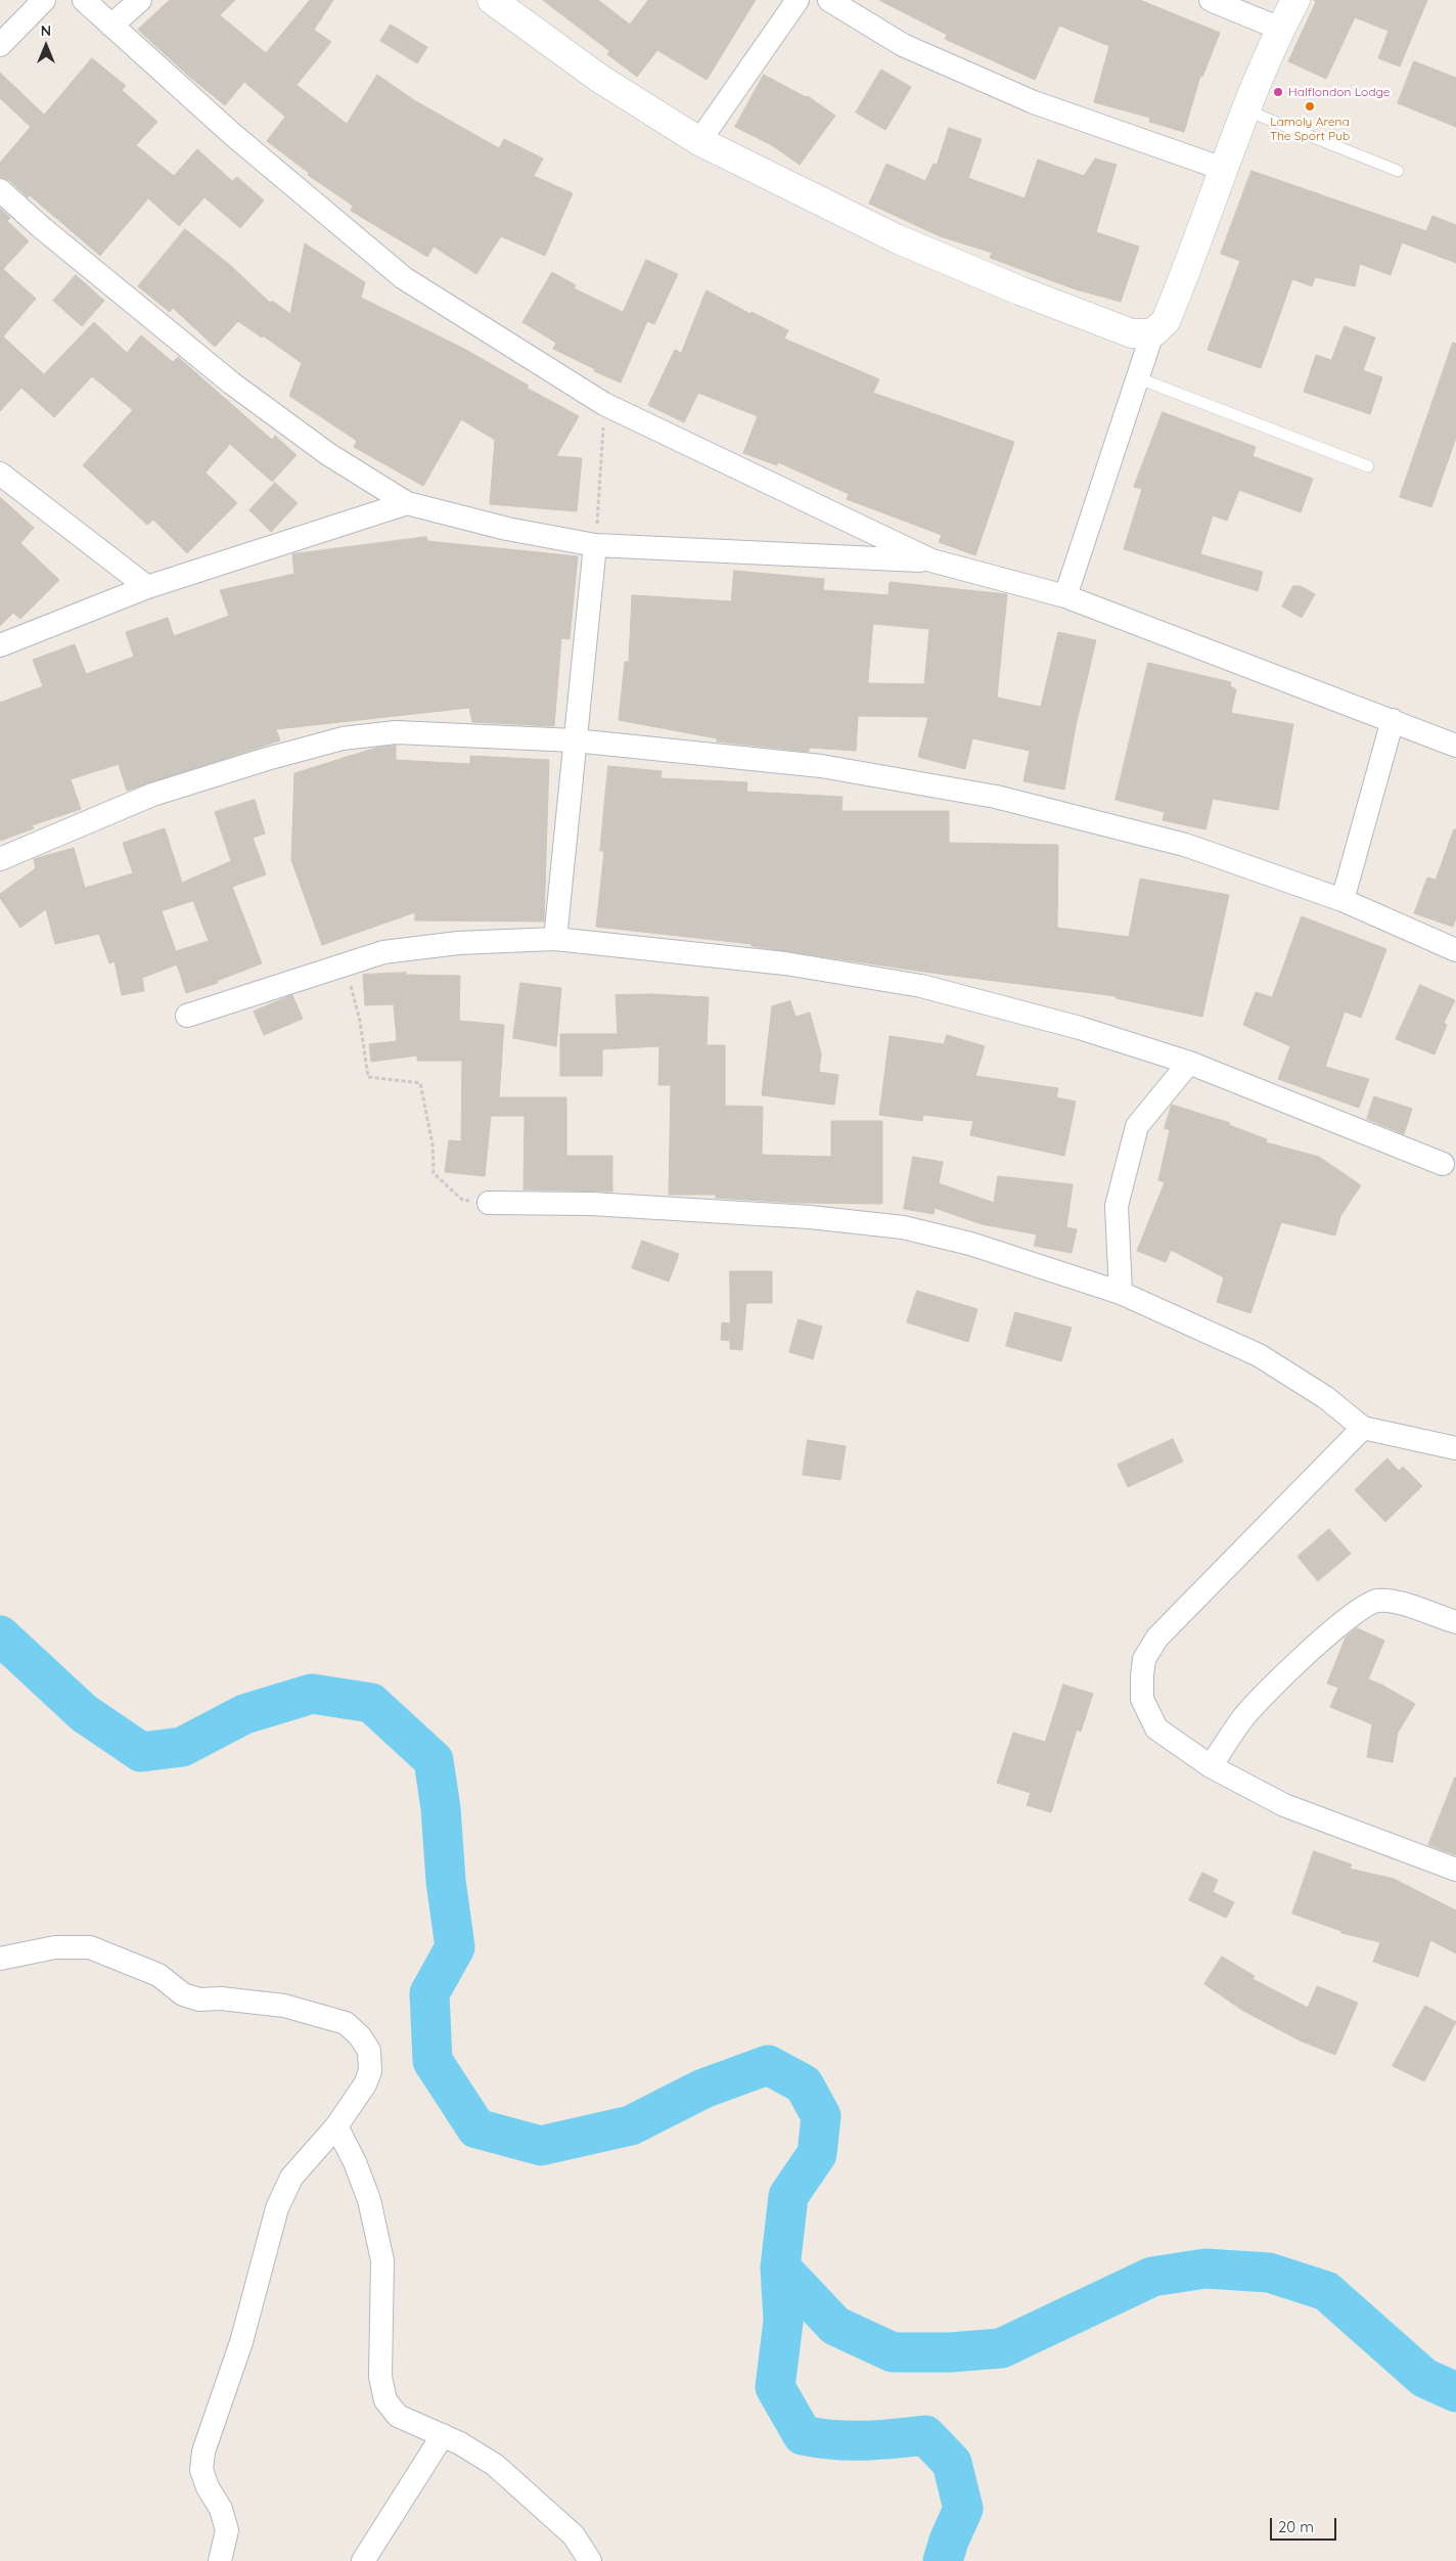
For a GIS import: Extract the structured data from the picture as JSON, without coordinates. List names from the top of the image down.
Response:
{
  "places": ["Halflondon Lodge", "Lamoly Arena The Sport Pub"],
  "scale_bar": "20 m",
  "north": "top"
}
